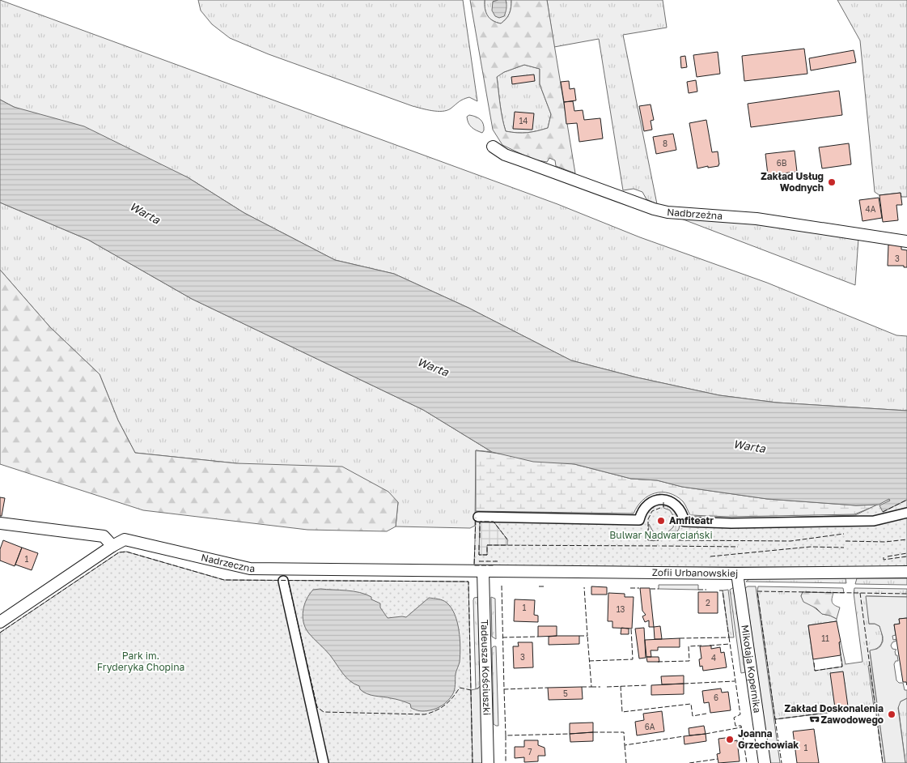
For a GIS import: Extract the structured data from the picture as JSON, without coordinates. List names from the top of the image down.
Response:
{
  "streets": {
    "street": [
      "Nadbrzeżna",
      "Nadrzeczna",
      "Zofii Urbanowskiej",
      "Tadeusza Kościuszki",
      "Mikołaja Kopernika"
    ]
  },
  "crossings": [
    ["Nadrzeczna", "Zofii Urbanowskiej"],
    ["Nadrzeczna", "Tadeusza Kościuszki"],
    ["Zofii Urbanowskiej", "Tadeusza Kościuszki"],
    ["Zofii Urbanowskiej", "Mikołaja Kopernika"]
  ],
  "water": ["Warta"],
  "parks": ["Bulwar Nadwarciański", "Park im. Fryderyka Chopina"],
  "places": [
    "Zakład Usług Wodnych",
    "Amfiteatr",
    "Zakład Doskonalenia Zawodowego",
    "Joanna Grzechowiak"
  ],
  "house_numbers": [
    "14",
    "8",
    "6B",
    "4A",
    "3",
    "1",
    "2",
    "1",
    "13",
    "11",
    "3",
    "4",
    "5",
    "6",
    "6A",
    "1",
    "7"
  ]
}
